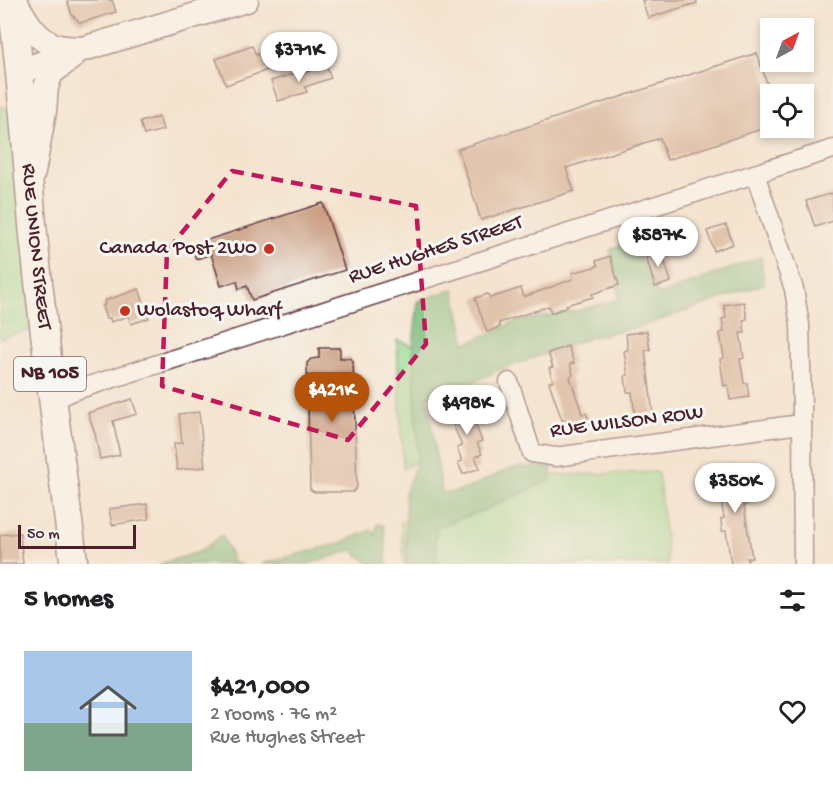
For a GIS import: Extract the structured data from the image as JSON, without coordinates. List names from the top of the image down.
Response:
{
  "streets": {
    "main road": ["RUE UNION STREET", "NB 105"],
    "street": ["RUE HUGHES STREET", "RUE WILSON ROW"]
  },
  "crossings": [
    ["RUE UNION STREET", "RUE HUGHES STREET"]
  ],
  "places": ["Canada Post 2W0", "Wolastoq Wharf"],
  "scale_bar": "50 m",
  "north": "top right",
  "page": {
    "price": [
      "$371K",
      "$587K",
      "$421K",
      "$498K",
      "$350K"
    ],
    "scale": "50 m",
    "heading": "5 homes",
    "list": [
      {
        "name": "$421,000",
        "note": "2 rooms · 76 m² · Rue Hughes Street"
      }
    ]
  }
}
